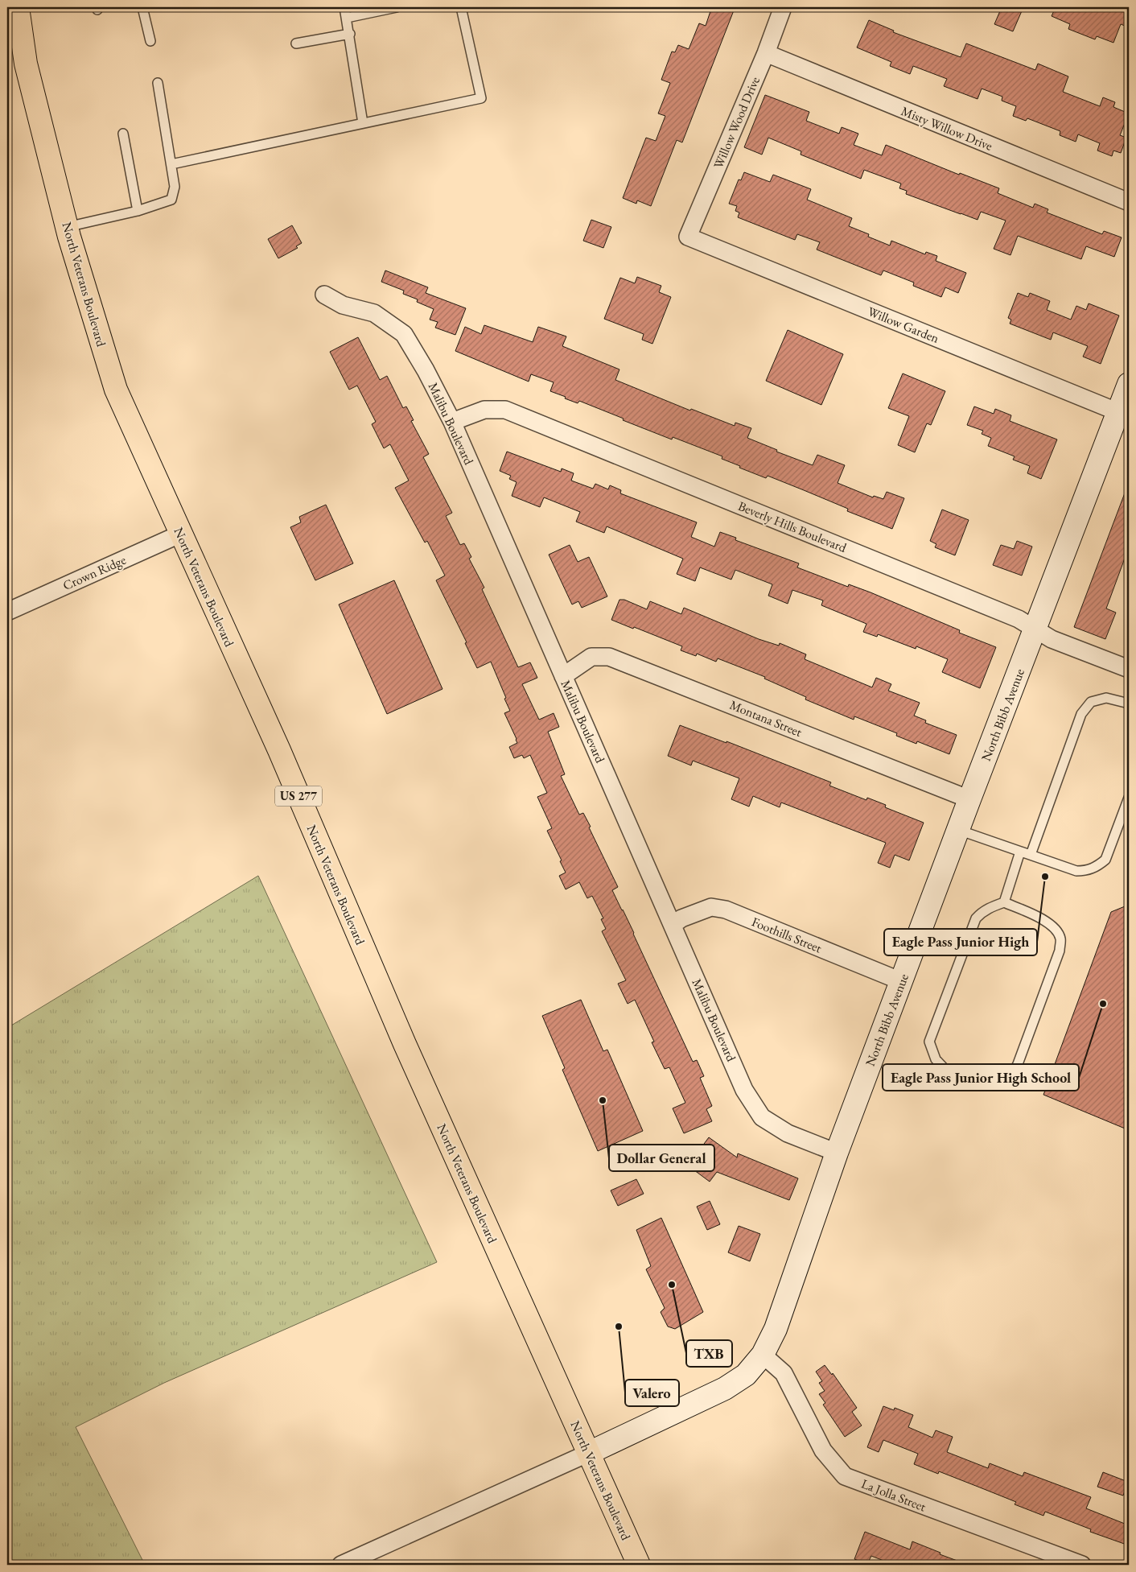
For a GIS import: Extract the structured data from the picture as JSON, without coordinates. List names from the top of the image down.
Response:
{
  "streets": {
    "highway": ["North Veterans Boulevard", "US 277"],
    "main road": ["North Bibb Avenue"],
    "street": [
      "Willow Wood Drive",
      "Misty Willow Drive",
      "Willow Garden",
      "Malibu Boulevard",
      "Beverly Hills Boulevard",
      "Crown Ridge",
      "Montana Street",
      "Foothills Street",
      "La Jolla Street"
    ]
  },
  "crossings": [
    ["Willow Wood Drive", "Misty Willow Drive"],
    ["Willow Wood Drive", "Willow Garden"],
    ["North Veterans Boulevard", "Crown Ridge"],
    ["North Veterans Boulevard", "North Bibb Avenue"],
    ["Willow Garden", "North Bibb Avenue"],
    ["Malibu Boulevard", "Beverly Hills Boulevard"],
    ["Malibu Boulevard", "North Bibb Avenue"],
    ["Malibu Boulevard", "Montana Street"],
    ["Malibu Boulevard", "Foothills Street"],
    ["Beverly Hills Boulevard", "North Bibb Avenue"],
    ["North Bibb Avenue", "Montana Street"],
    ["North Bibb Avenue", "Foothills Street"],
    ["North Bibb Avenue", "La Jolla Street"]
  ],
  "places": [
    "Eagle Pass Junior High",
    "Eagle Pass Junior High School",
    "Dollar General",
    "TXB",
    "Valero"
  ]
}
